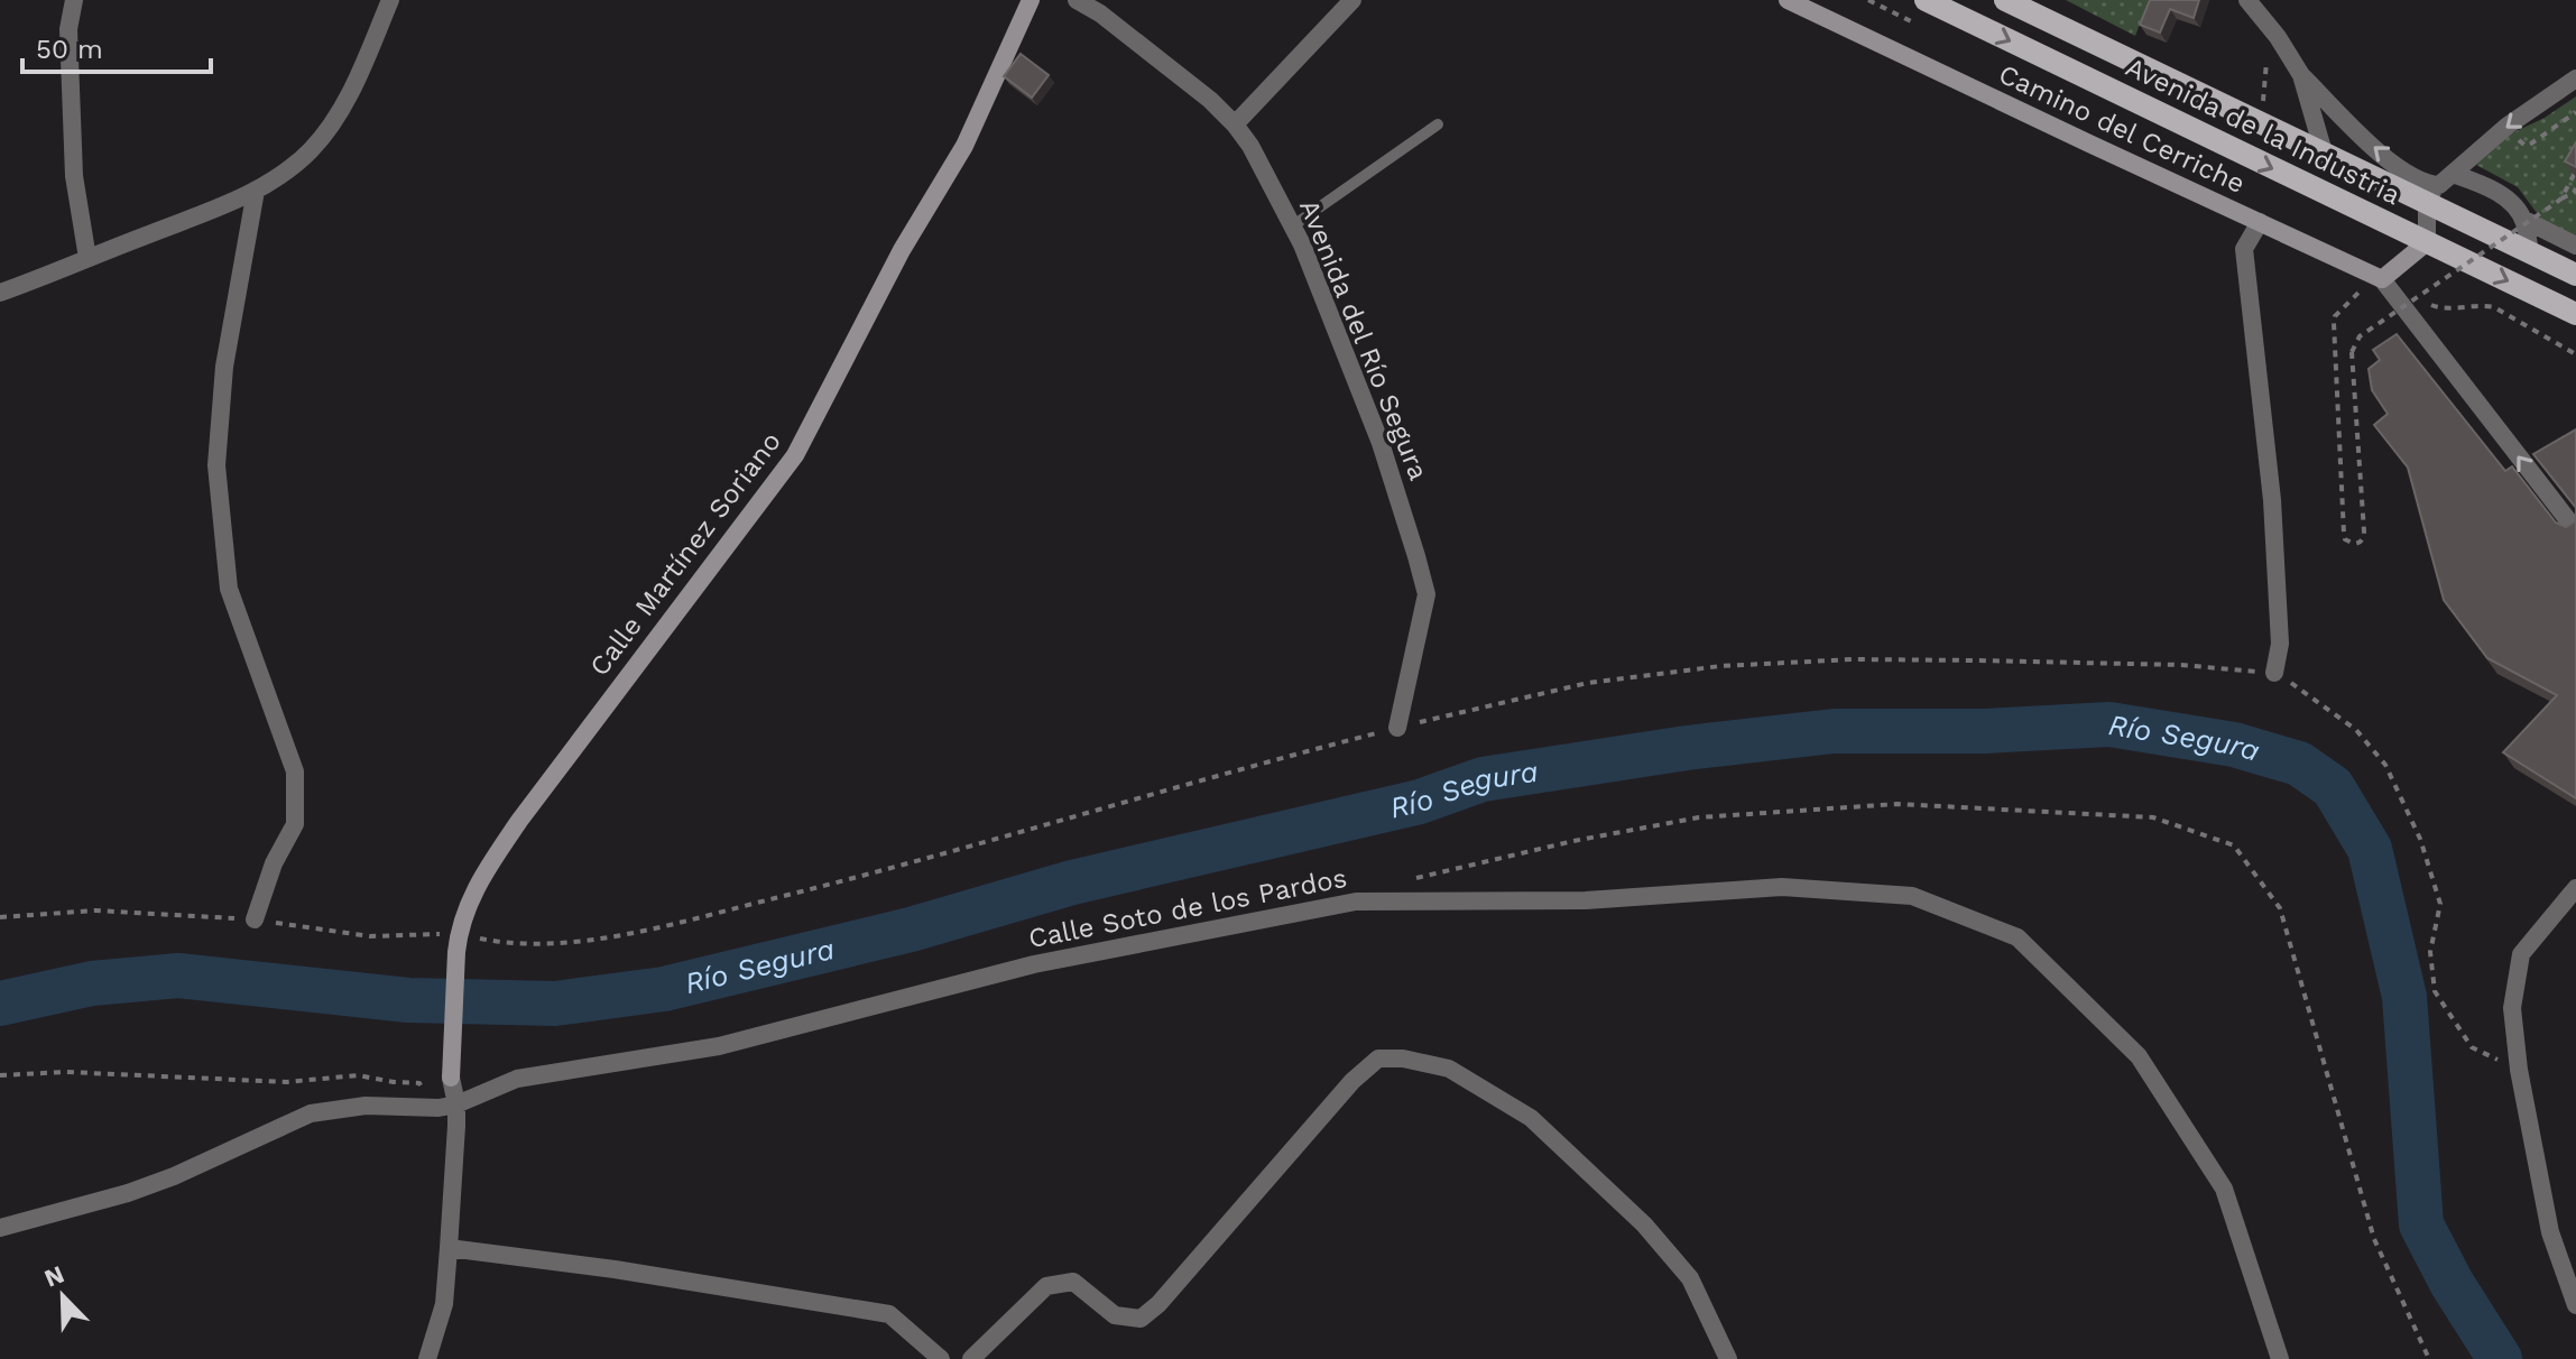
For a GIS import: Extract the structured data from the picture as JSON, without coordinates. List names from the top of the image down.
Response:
{
  "streets": {
    "main road": ["Avenida de la Industria"],
    "street": [
      "Camino del Cerriche",
      "Avenida del Río Segura",
      "Calle Martínez Soriano",
      "Calle Soto de los Pardos"
    ]
  },
  "crossings": [
    ["Calle Martínez Soriano", "Calle Soto de los Pardos"]
  ],
  "water": ["Río Segura"],
  "scale_bar": "50 m",
  "north": "top left"
}
